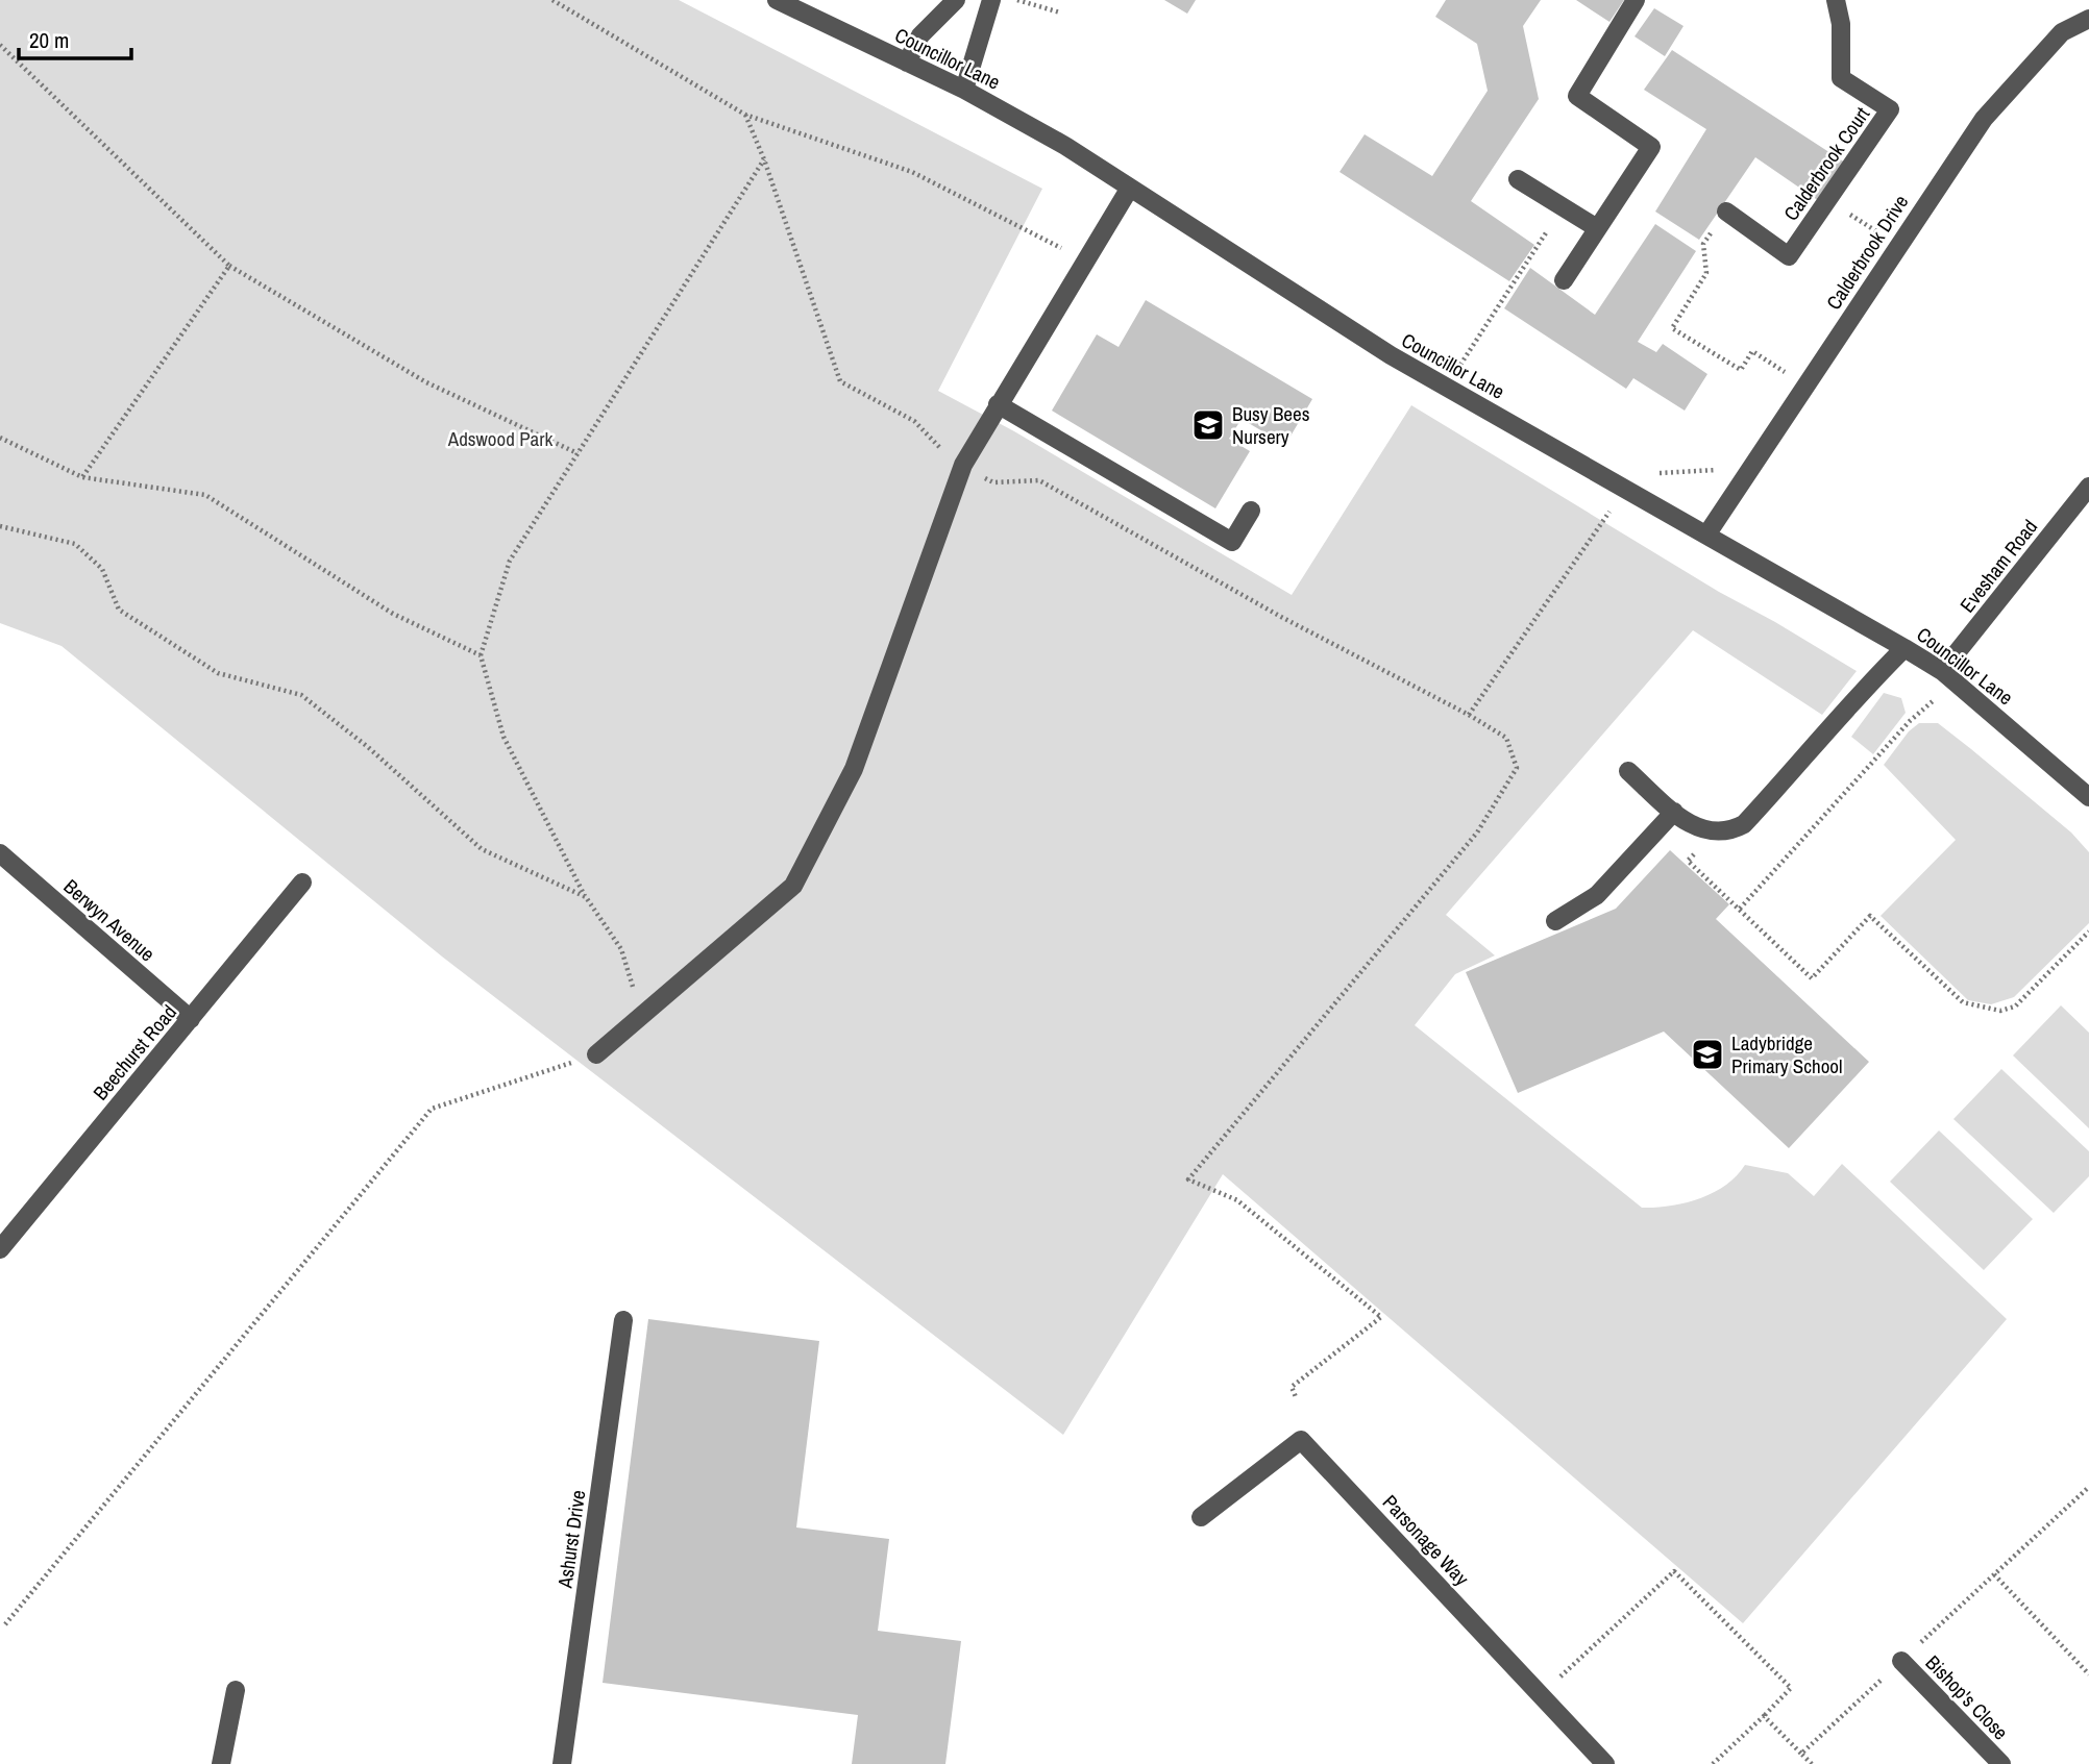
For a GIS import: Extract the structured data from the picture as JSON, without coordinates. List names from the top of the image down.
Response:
{
  "streets": {
    "street": [
      "Councillor Lane",
      "Calderbrook Court",
      "Calderbrook Drive",
      "Evesham Road",
      "Berwyn Avenue",
      "Beechurst Road",
      "Ashurst Drive",
      "Parsonage Way",
      "Bishop's Close"
    ]
  },
  "crossings": [
    ["Councillor Lane", "Calderbrook Drive"],
    ["Councillor Lane", "Evesham Road"],
    ["Berwyn Avenue", "Beechurst Road"]
  ],
  "parks": ["Adswood Park"],
  "places": {
    "school or university": ["Busy Bees Nursery", "Ladybridge Primary School"]
  },
  "scale_bar": "20 m"
}
